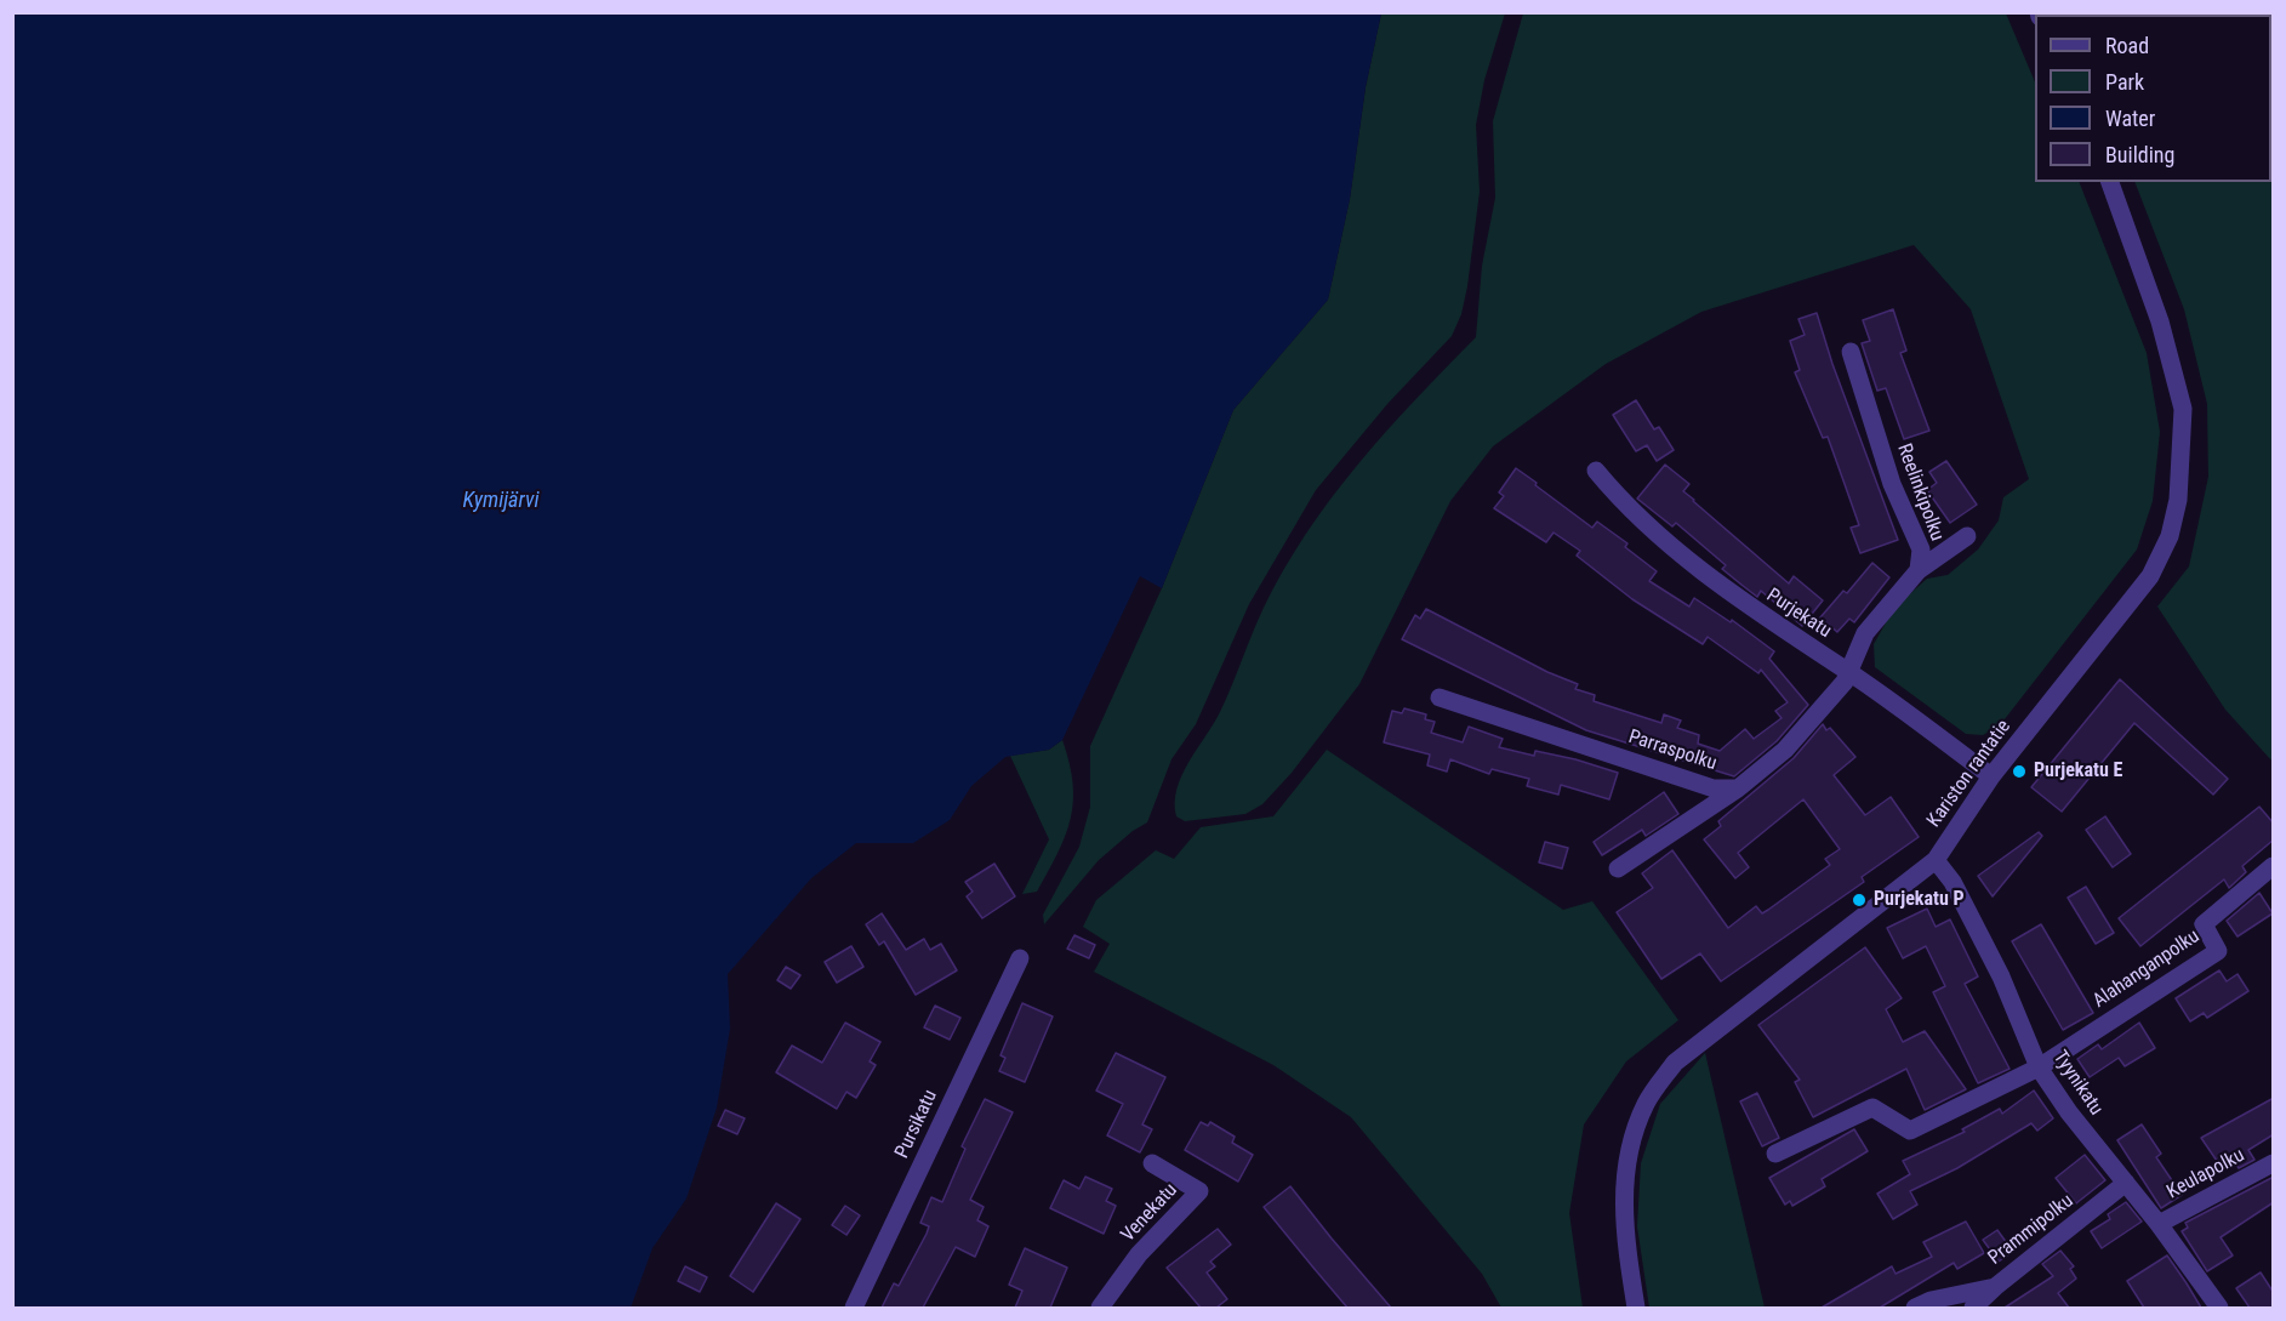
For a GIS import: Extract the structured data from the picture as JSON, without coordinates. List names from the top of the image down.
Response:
{
  "streets": {
    "street": [
      "Reelinkipolku",
      "Purjekatu",
      "Parraspolku",
      "Kariston rantatie",
      "Alahanganpolku",
      "Tyynikatu",
      "Pursikatu",
      "Keulapolku",
      "Venekatu",
      "Prammipolku"
    ]
  },
  "crossings": [
    ["Reelinkipolku", "Purjekatu"],
    ["Reelinkipolku", "Parraspolku"],
    ["Purjekatu", "Parraspolku"],
    ["Purjekatu", "Kariston rantatie"],
    ["Kariston rantatie", "Tyynikatu"],
    ["Alahanganpolku", "Tyynikatu"],
    ["Tyynikatu", "Keulapolku"],
    ["Tyynikatu", "Prammipolku"]
  ],
  "water": ["Kymijärvi"],
  "places": ["Purjekatu E", "Purjekatu P"],
  "legend": [
    "Road",
    "Park",
    "Water",
    "Building"
  ]
}
